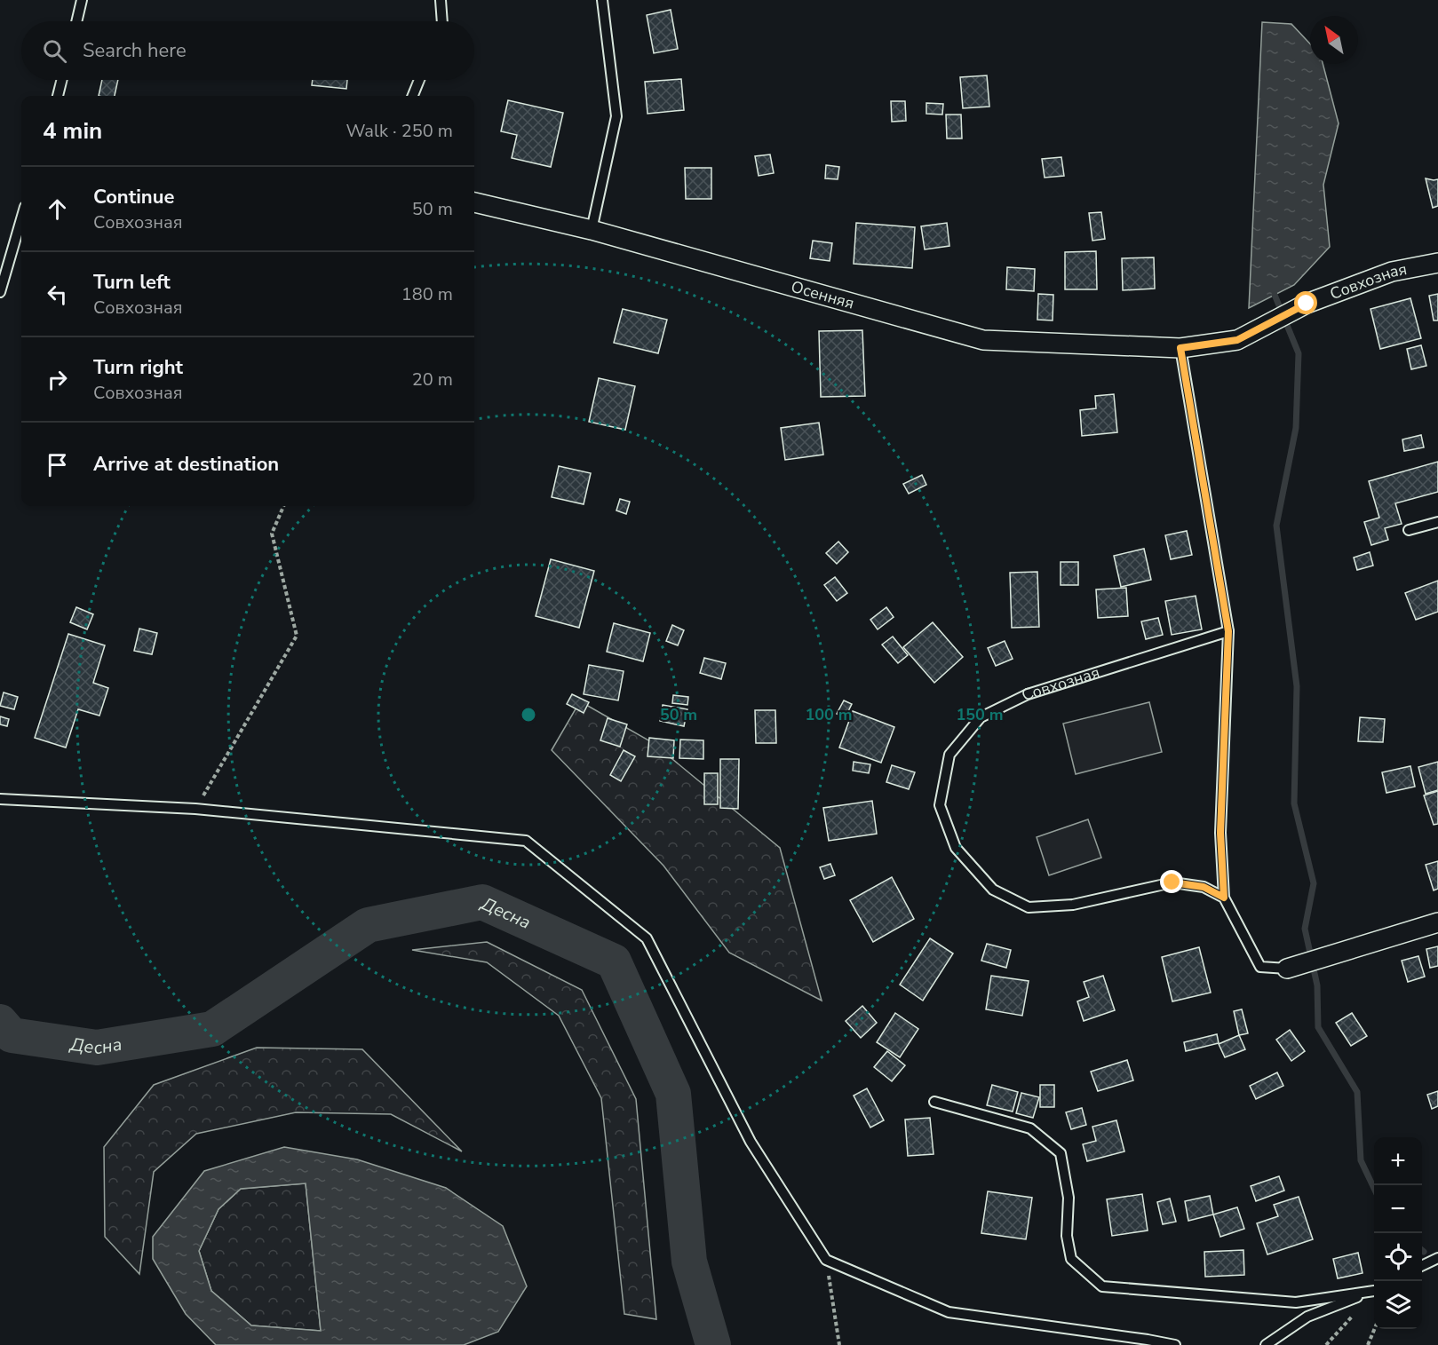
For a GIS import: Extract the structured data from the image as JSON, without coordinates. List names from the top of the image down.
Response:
{
  "streets": {
    "street": ["Совхозная", "Осенняя"]
  },
  "crossings": [
    ["Совхозная", "Осенняя"]
  ],
  "water": ["Десна"],
  "north": "top left",
  "page": {
    "search": "Search here",
    "heading": ["4 min", "Walk · 250 m"],
    "list": [
      ["Continue", "Совхозная", "50 m"],
      ["Turn left", "Совхозная", "180 m"],
      ["Turn right", "Совхозная", "20 m"],
      "Arrive at destination"
    ],
    "map_buttons": ["+", "−"]
  },
  "rings": ["50 m", "100 m", "150 m"]
}
